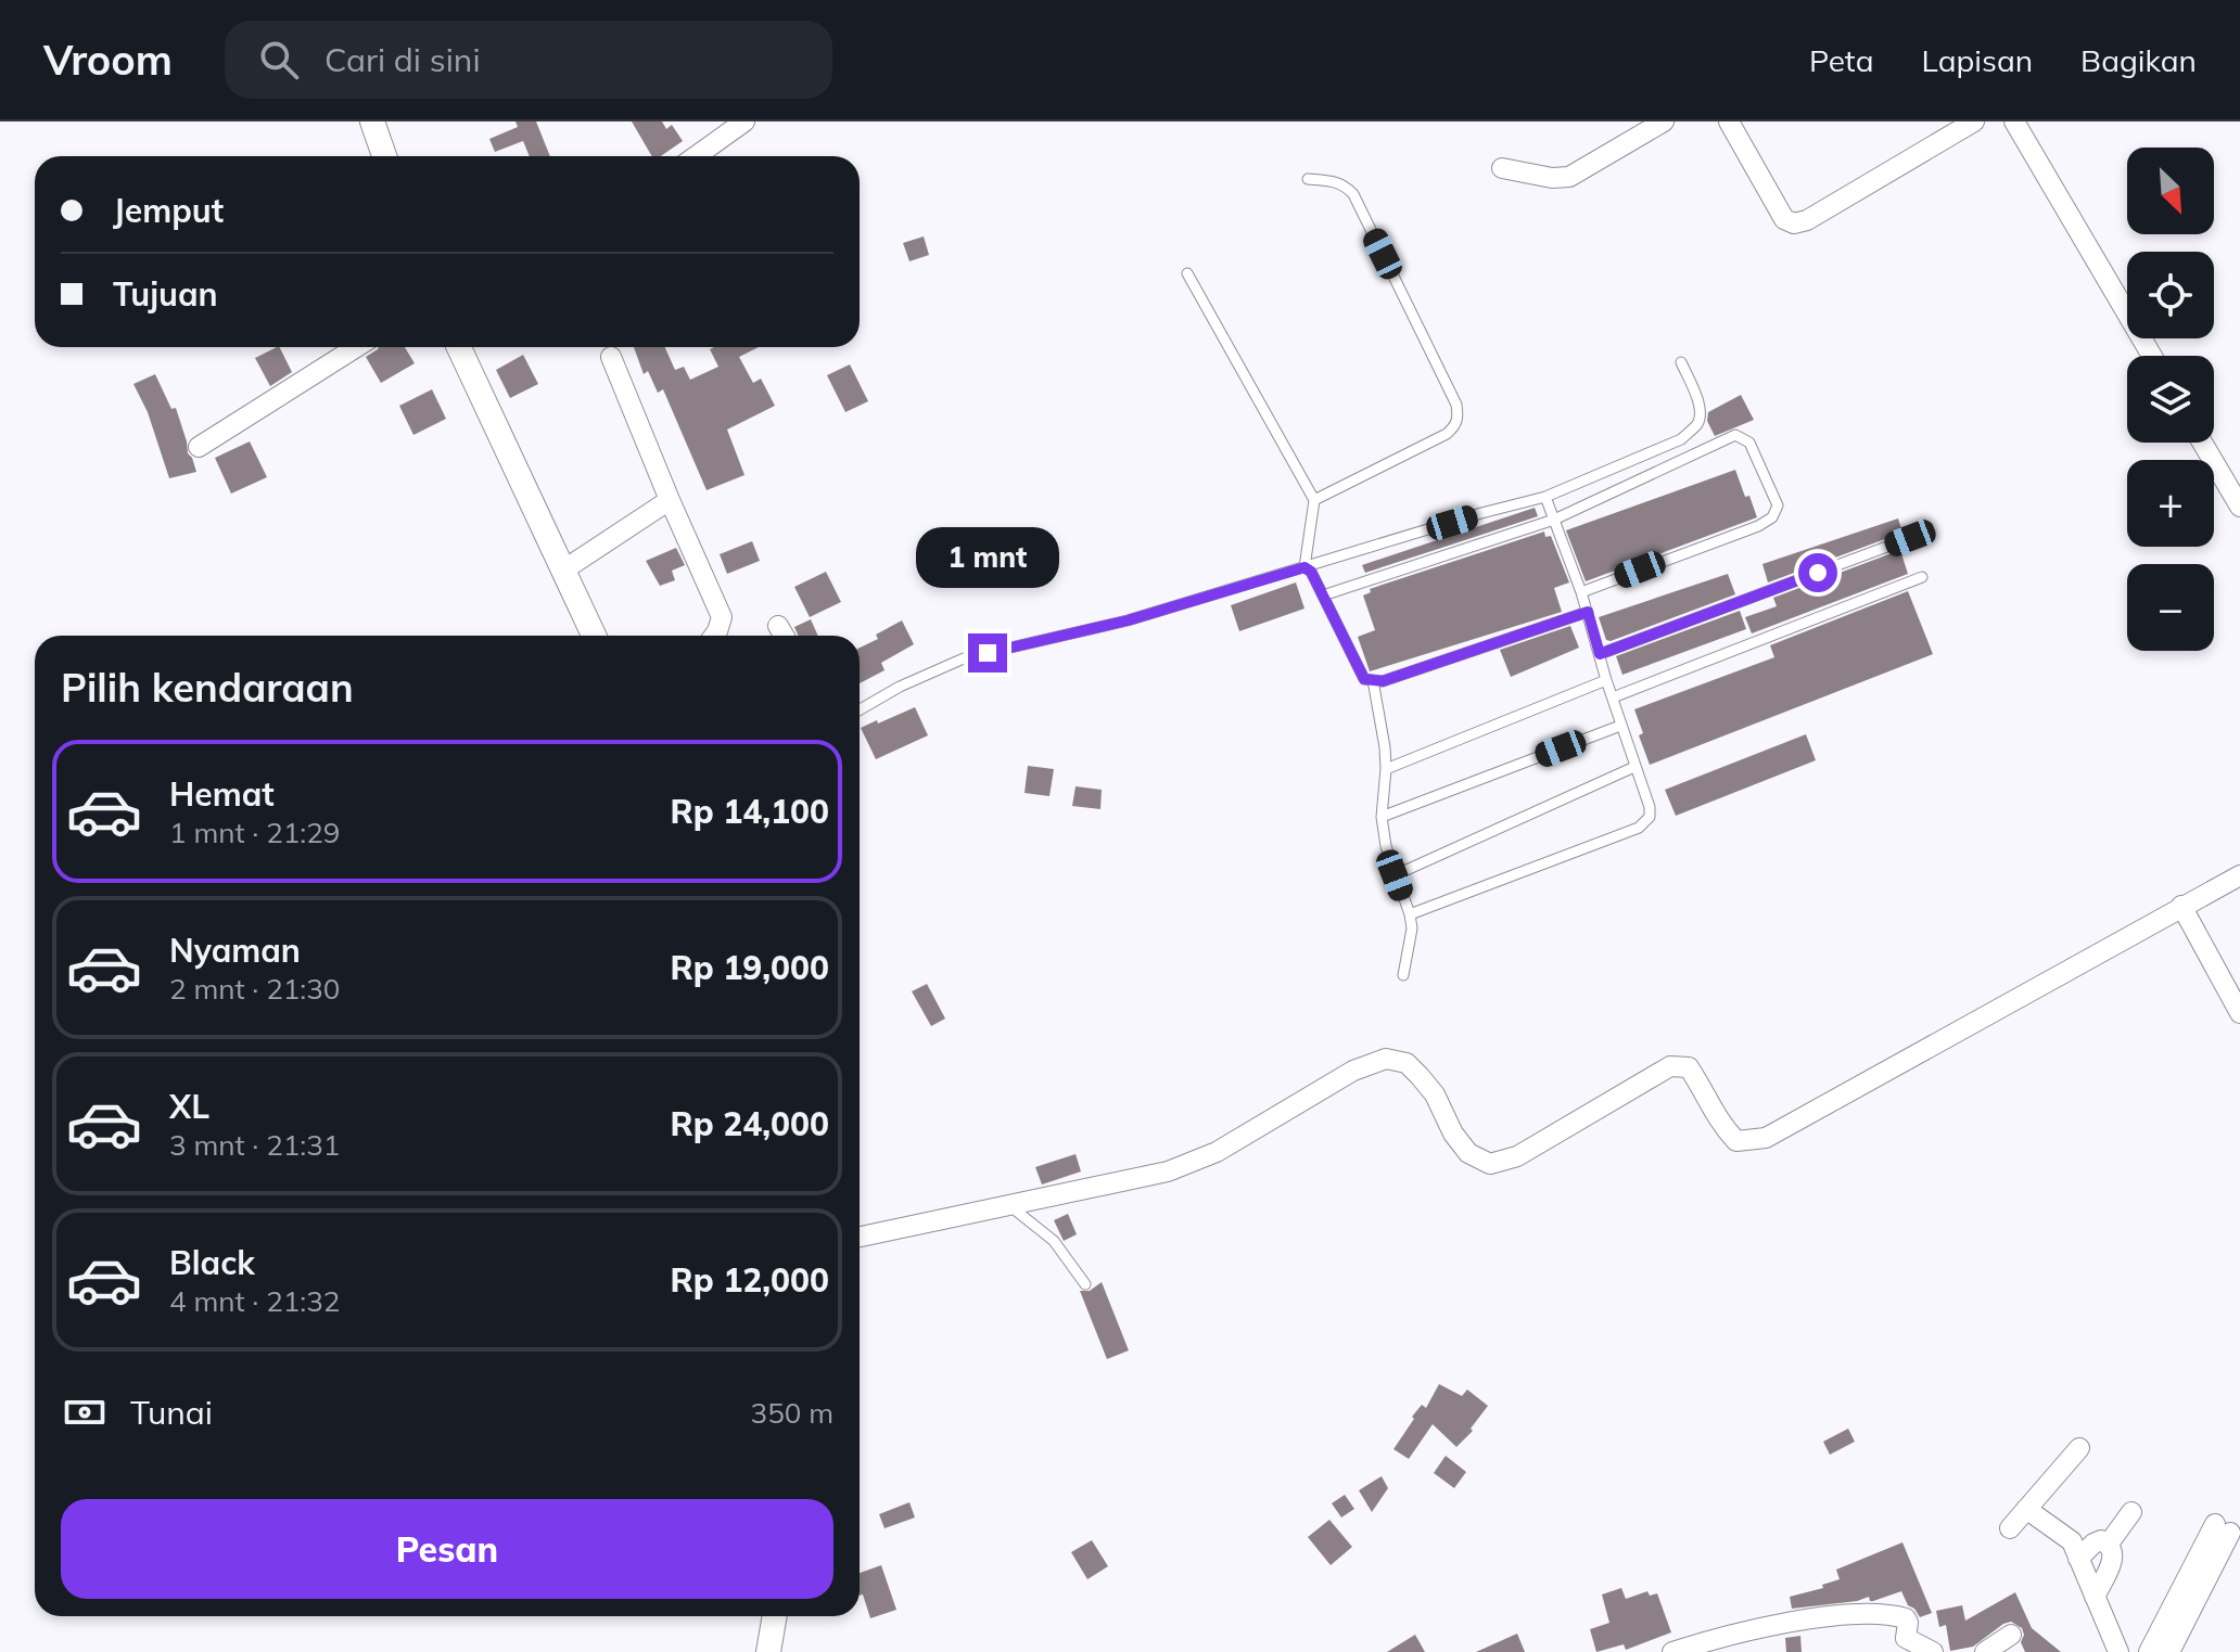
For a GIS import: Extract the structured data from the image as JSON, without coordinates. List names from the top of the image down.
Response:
{
  "north": "bottom right",
  "page": {
    "header": "Vroom",
    "search": "Cari di sini",
    "nav": ["Peta", "Lapisan", "Bagikan"],
    "map_buttons": ["+", "−"],
    "banner": ["Jemput", "Tujuan"],
    "bubble": "1 mnt",
    "heading": "Pilih kendaraan",
    "list": [
      {
        "name": "Hemat",
        "note": "1 mnt · 21:29",
        "value": "Rp 14,100"
      },
      {
        "name": "Nyaman",
        "note": "2 mnt · 21:30",
        "value": "Rp 19,000"
      },
      {
        "name": "XL",
        "note": "3 mnt · 21:31",
        "value": "Rp 24,000"
      },
      {
        "name": "Black",
        "note": "4 mnt · 21:32",
        "value": "Rp 12,000"
      }
    ],
    "pay": ["Tunai", "350 m"],
    "buttons": "Pesan"
  }
}
